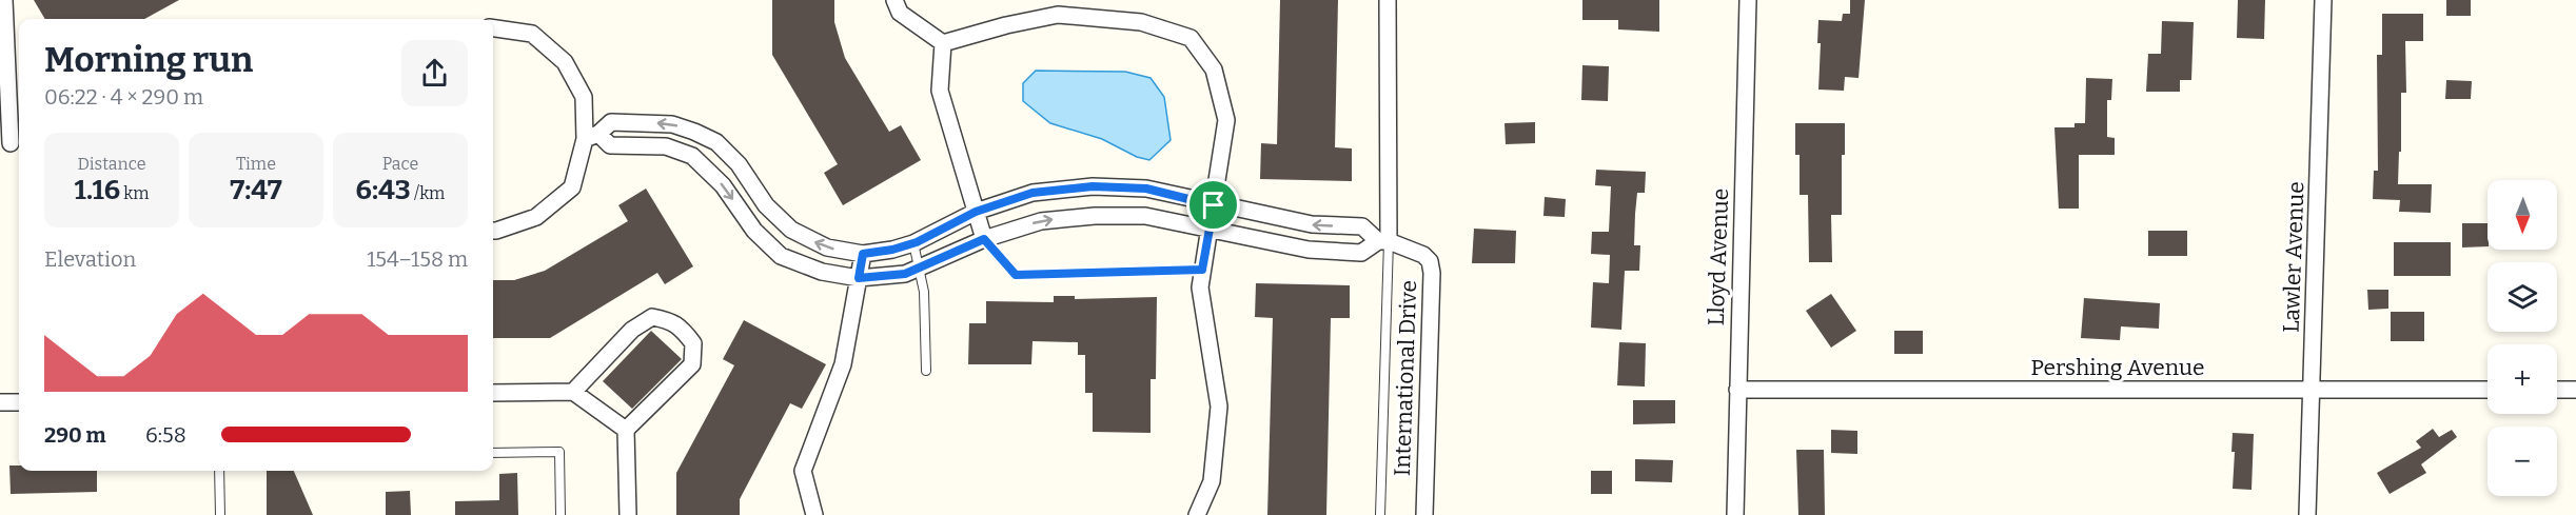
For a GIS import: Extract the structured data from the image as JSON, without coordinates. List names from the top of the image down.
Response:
{
  "streets": {
    "street": [
      "Lloyd Avenue",
      "Lawler Avenue",
      "Pershing Avenue",
      "International Drive"
    ]
  },
  "crossings": [
    ["Lloyd Avenue", "Pershing Avenue"],
    ["Lawler Avenue", "Pershing Avenue"]
  ],
  "north": "bottom",
  "page": {
    "heading": ["Morning run", "06:22 · 4 × 290 m"],
    "stats": [
      ["Distance", "1.16 km"],
      ["Time", "7:47"],
      ["Pace", "6:43 /km"]
    ],
    "map_buttons": ["+", "−"],
    "chart": ["Elevation", "154–158 m"],
    "list": [
      {
        "name": "290 m",
        "note": "6:58"
      }
    ]
  }
}
